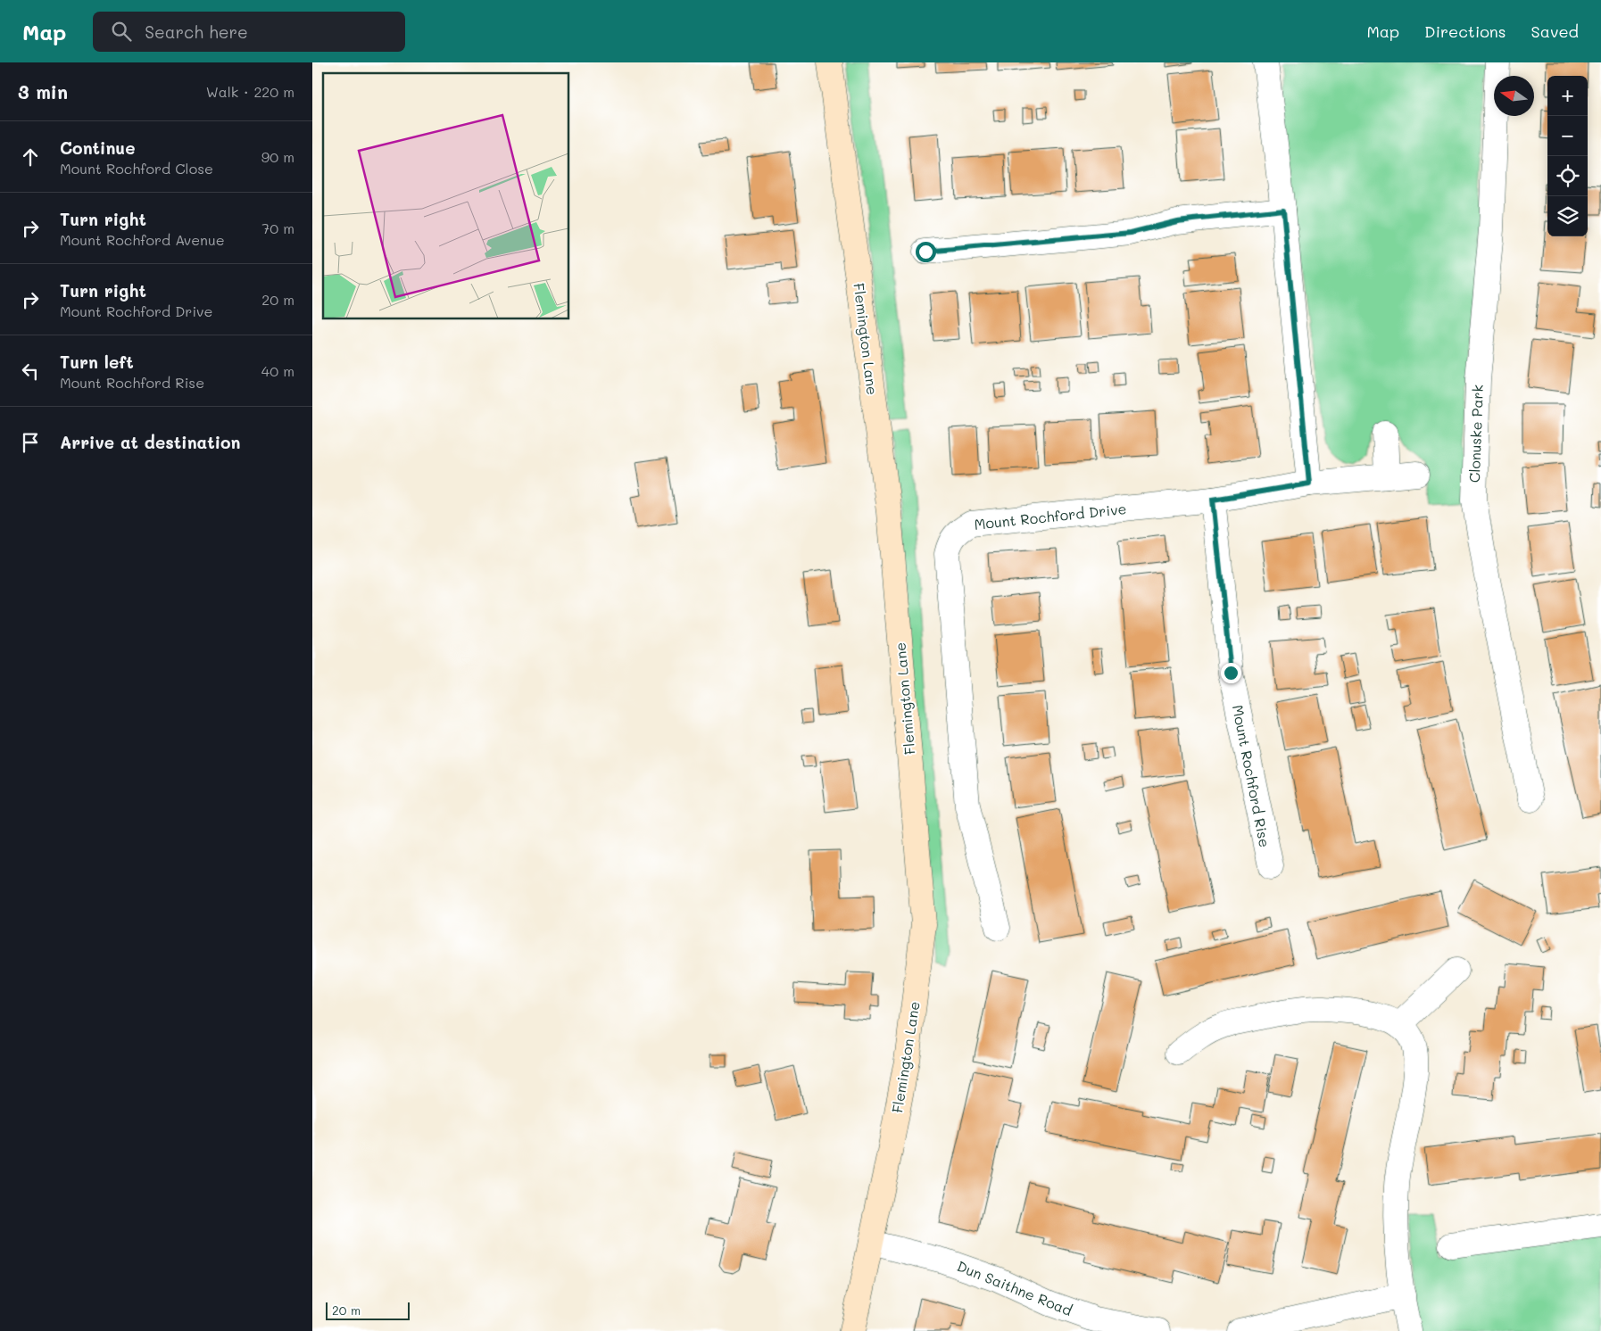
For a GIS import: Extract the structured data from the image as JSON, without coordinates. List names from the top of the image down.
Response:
{
  "streets": {
    "street": [
      "Flemington Lane",
      "Clonuske Park",
      "Mount Rochford Drive",
      "Mount Rochford Rise",
      "Dun Saithne Road"
    ]
  },
  "crossings": [
    ["Flemington Lane", "Dun Saithne Road"],
    ["Mount Rochford Drive", "Mount Rochford Rise"]
  ],
  "scale_bar": "20 m",
  "north": "left",
  "page": {
    "header": "Map",
    "search": "Search here",
    "nav": ["Map", "Directions", "Saved"],
    "heading": ["3 min", "Walk · 220 m"],
    "map_buttons": ["+", "−"],
    "list": [
      ["Continue", "Mount Rochford Close", "90 m"],
      ["Turn right", "Mount Rochford Avenue", "70 m"],
      ["Turn right", "Mount Rochford Drive", "20 m"],
      ["Turn left", "Mount Rochford Rise", "40 m"],
      "Arrive at destination"
    ],
    "scale": "20 m"
  }
}
